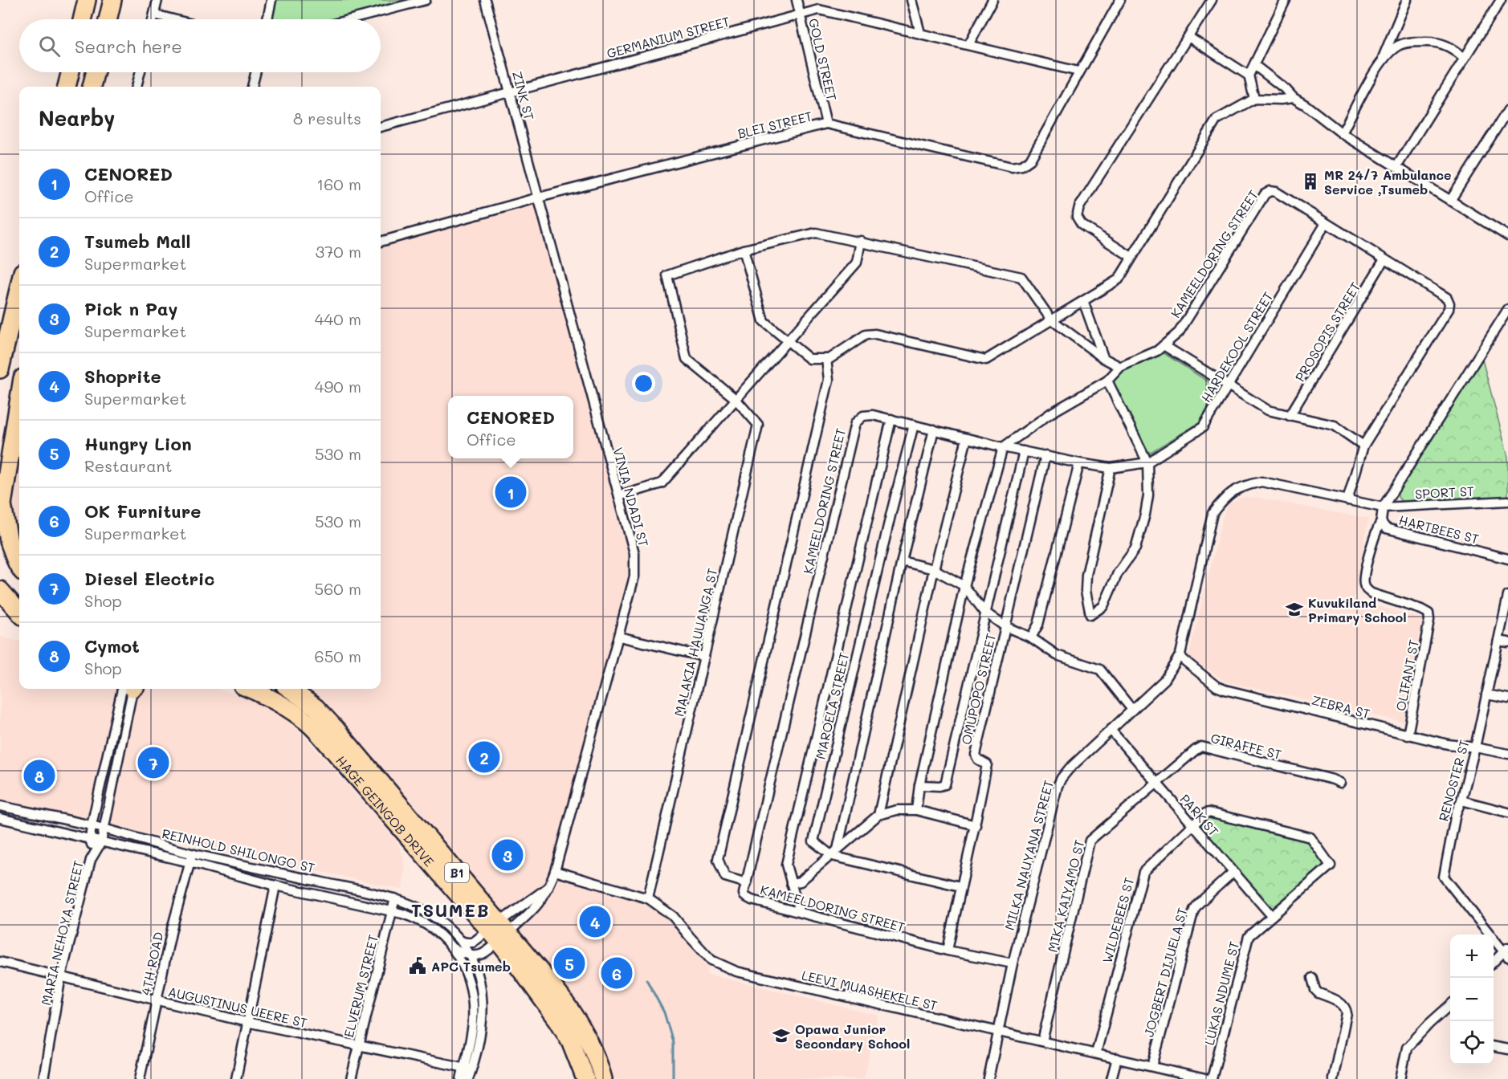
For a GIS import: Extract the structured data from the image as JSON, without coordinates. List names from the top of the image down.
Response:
{
  "streets": {
    "highway": ["HAGE GEINGOB DRIVE", "B1"],
    "street": [
      "GERMANIUM STREET",
      "GOLD STREET",
      "ZINK ST",
      "BLEI STREET",
      "KAMEELDORING STREET",
      "PROSOPIS STREET",
      "HARDEKOOL STREET",
      "SPORT ST",
      "VINIA NDADI ST",
      "HARTBEES ST",
      "MALAKIA HAUUANGA ST",
      "OLIFANT ST",
      "OMUPOPO STREET",
      "MAROELA STREET",
      "ZEBRA ST",
      "GIRAFFE ST",
      "RENOSTER ST",
      "PARK ST",
      "REINHOLD SHILONGO ST",
      "MILKA NAUYANA STREET",
      "MIKA KAIYAMO ST",
      "WILDEBEES ST",
      "MARIA NEHOYA STREET",
      "4TH ROAD",
      "JOGBERT DIJUELA ST",
      "ELVERUM STREET",
      "LEEVI MUASHEKELE ST",
      "LUKAS NDUME ST",
      "AUGUSTINUS UEERE ST"
    ]
  },
  "crossings": [
    ["GERMANIUM STREET", "GOLD STREET"],
    ["GERMANIUM STREET", "ZINK ST"],
    ["GERMANIUM STREET", "BLEI STREET"],
    ["GOLD STREET", "BLEI STREET"],
    ["ZINK ST", "BLEI STREET"],
    ["ZINK ST", "VINIA NDADI ST"],
    ["BLEI STREET", "VINIA NDADI ST"],
    ["KAMEELDORING STREET", "PROSOPIS STREET"],
    ["KAMEELDORING STREET", "HARDEKOOL STREET"],
    ["KAMEELDORING STREET", "OMUPOPO STREET"],
    ["KAMEELDORING STREET", "MAROELA STREET"],
    ["KAMEELDORING STREET", "MILKA NAUYANA STREET"],
    ["SPORT ST", "HARTBEES ST"],
    ["SPORT ST", "MILKA NAUYANA STREET"],
    ["VINIA NDADI ST", "HAGE GEINGOB DRIVE"],
    ["VINIA NDADI ST", "LEEVI MUASHEKELE ST"],
    ["HARTBEES ST", "OLIFANT ST"],
    ["HARTBEES ST", "MILKA NAUYANA STREET"],
    ["MALAKIA HAUUANGA ST", "LEEVI MUASHEKELE ST"],
    ["OLIFANT ST", "ZEBRA ST"],
    ["OMUPOPO STREET", "MAROELA STREET"],
    ["ZEBRA ST", "RENOSTER ST"],
    ["ZEBRA ST", "MILKA NAUYANA STREET"],
    ["GIRAFFE ST", "PARK ST"],
    ["GIRAFFE ST", "MIKA KAIYAMO ST"],
    ["PARK ST", "MILKA NAUYANA STREET"],
    ["PARK ST", "MIKA KAIYAMO ST"],
    ["PARK ST", "WILDEBEES ST"],
    ["PARK ST", "JOGBERT DIJUELA ST"],
    ["PARK ST", "LUKAS NDUME ST"],
    ["REINHOLD SHILONGO ST", "MARIA NEHOYA STREET"],
    ["REINHOLD SHILONGO ST", "4TH ROAD"],
    ["REINHOLD SHILONGO ST", "ELVERUM STREET"],
    ["MILKA NAUYANA STREET", "LEEVI MUASHEKELE ST"],
    ["MIKA KAIYAMO ST", "LEEVI MUASHEKELE ST"],
    ["WILDEBEES ST", "LEEVI MUASHEKELE ST"],
    ["WILDEBEES ST", "LUKAS NDUME ST"],
    ["MARIA NEHOYA STREET", "AUGUSTINUS UEERE ST"],
    ["4TH ROAD", "AUGUSTINUS UEERE ST"],
    ["JOGBERT DIJUELA ST", "LEEVI MUASHEKELE ST"],
    ["ELVERUM STREET", "AUGUSTINUS UEERE ST"]
  ],
  "districts": ["TSUMEB"],
  "places": {
    "building": ["MR 24/7 Ambulance Service ,Tsumeb"],
    "school or university": ["Kuvukiland Primary School", "Opawa Junior Secondary School"],
    "public building": ["APC Tsumeb"]
  },
  "page": {
    "search": "Search here",
    "heading": ["Nearby", "8 results"],
    "list": [
      {
        "mark": "1",
        "name": "CENORED",
        "note": "Office",
        "value": "160 m"
      },
      {
        "mark": "2",
        "name": "Tsumeb Mall",
        "note": "Supermarket",
        "value": "370 m"
      },
      {
        "mark": "3",
        "name": "Pick n Pay",
        "note": "Supermarket",
        "value": "440 m"
      },
      {
        "mark": "4",
        "name": "Shoprite",
        "note": "Supermarket",
        "value": "490 m"
      },
      {
        "mark": "5",
        "name": "Hungry Lion",
        "note": "Restaurant",
        "value": "530 m"
      },
      {
        "mark": "6",
        "name": "OK Furniture",
        "note": "Supermarket",
        "value": "530 m"
      },
      {
        "mark": "7",
        "name": "Diesel Electric",
        "note": "Shop",
        "value": "560 m"
      },
      {
        "mark": "8",
        "name": "Cymot",
        "note": "Shop",
        "value": "650 m"
      }
    ],
    "popup": ["CENORED", "Office"],
    "pins": [
      "1",
      "2",
      "7",
      "8",
      "3",
      "4",
      "5",
      "6"
    ],
    "map_buttons": ["+", "−"]
  }
}
